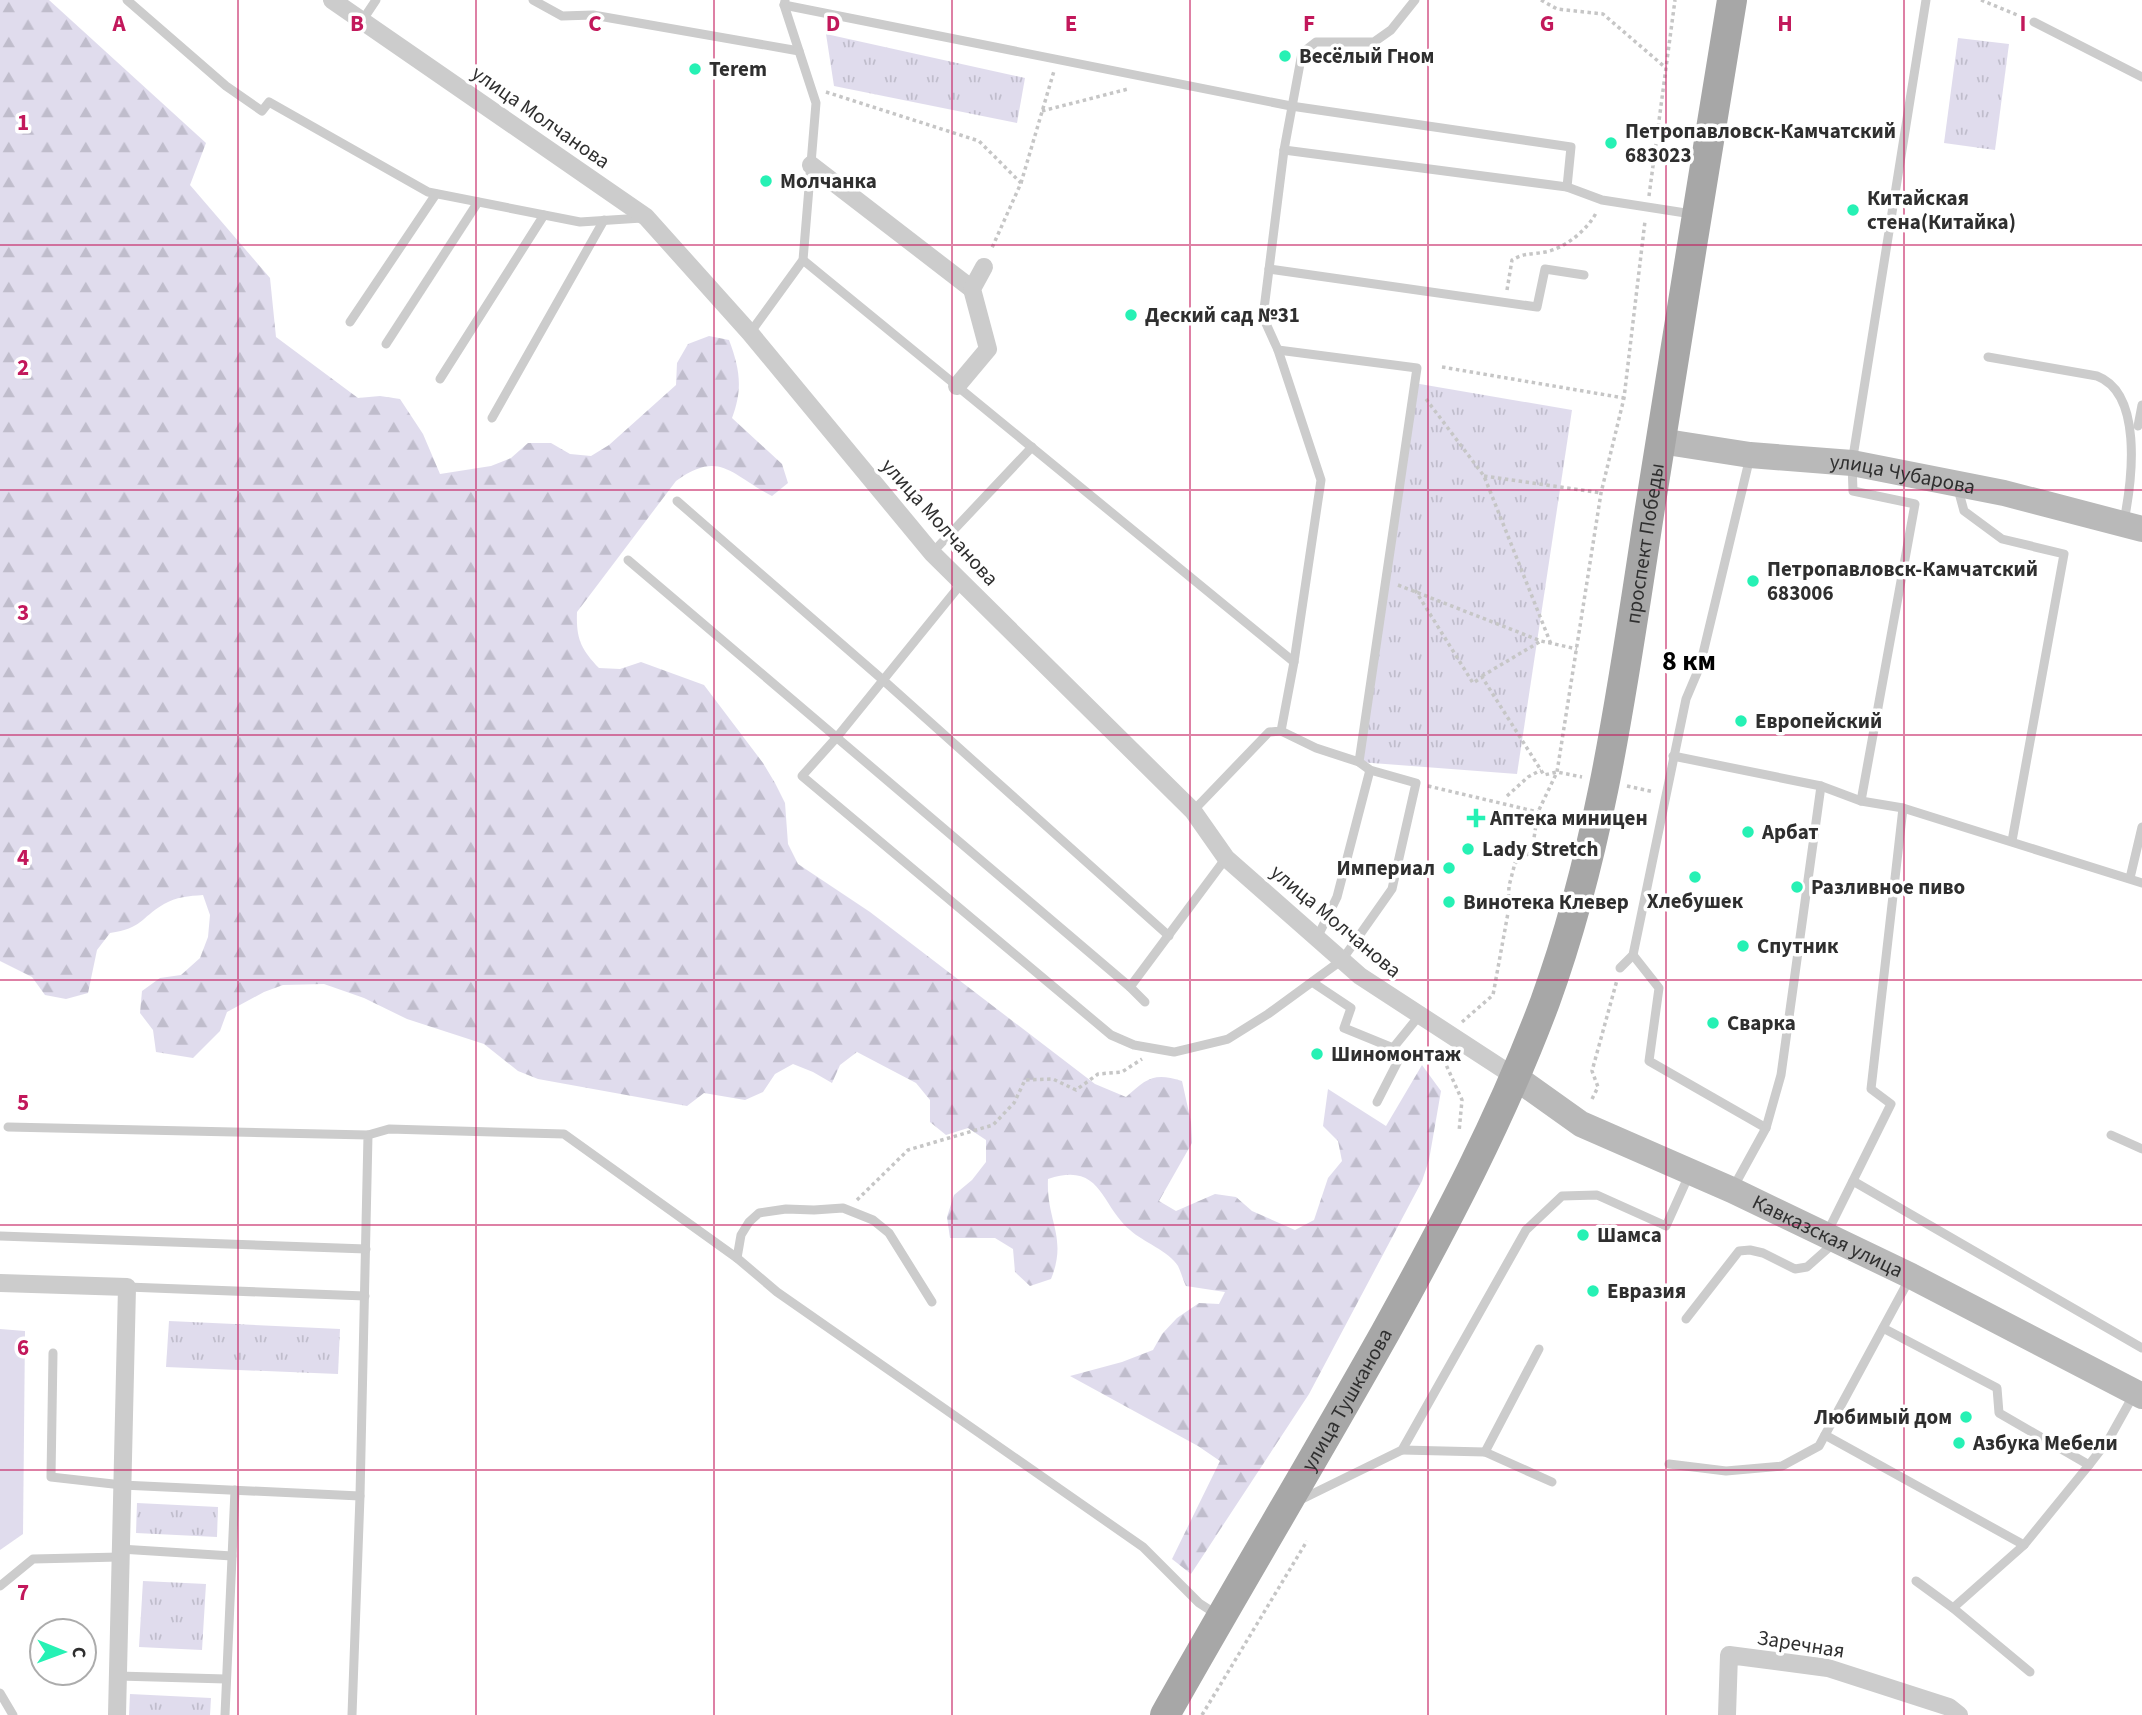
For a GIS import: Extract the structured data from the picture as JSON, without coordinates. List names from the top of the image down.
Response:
{
  "streets": {
    "main road": ["проспект Победы", "улица Тушканова"],
    "street": [
      "улица Молчанова",
      "улица Чубарова",
      "Кавказская улица",
      "Заречная"
    ]
  },
  "crossings": [
    ["улица Молчанова", "проспект Победы"],
    ["улица Молчанова", "Кавказская улица"],
    ["улица Молчанова", "улица Тушканова"],
    ["улица Чубарова", "проспект Победы"],
    ["проспект Победы", "Кавказская улица"],
    ["проспект Победы", "улица Тушканова"],
    ["Кавказская улица", "улица Тушканова"]
  ],
  "districts": ["8 км"],
  "places": {
    "other": [
      "Весёлый Гном",
      "Terem",
      "Петропавловск-Камчатский 683023",
      "Молчанка",
      "Китайская стена(Китайка)",
      "Деский сад №31",
      "Петропавловск-Камчатский 683006",
      "Европейский",
      "Арбат",
      "Lady Stretch",
      "Империал",
      "Хлебушек",
      "Разливное пиво",
      "Винотека Клевер",
      "Спутник",
      "Сварка",
      "Шиномонтаж",
      "Шамса",
      "Евразия",
      "Любимый дом",
      "Азбука Мебели"
    ],
    "health": ["Аптека миницен"]
  },
  "north": "right",
  "grid": {
    "columns": [
      "A",
      "B",
      "C",
      "D",
      "E",
      "F",
      "G",
      "H",
      "I"
    ],
    "rows": [
      "1",
      "2",
      "3",
      "4",
      "5",
      "6",
      "7"
    ]
  }
}
